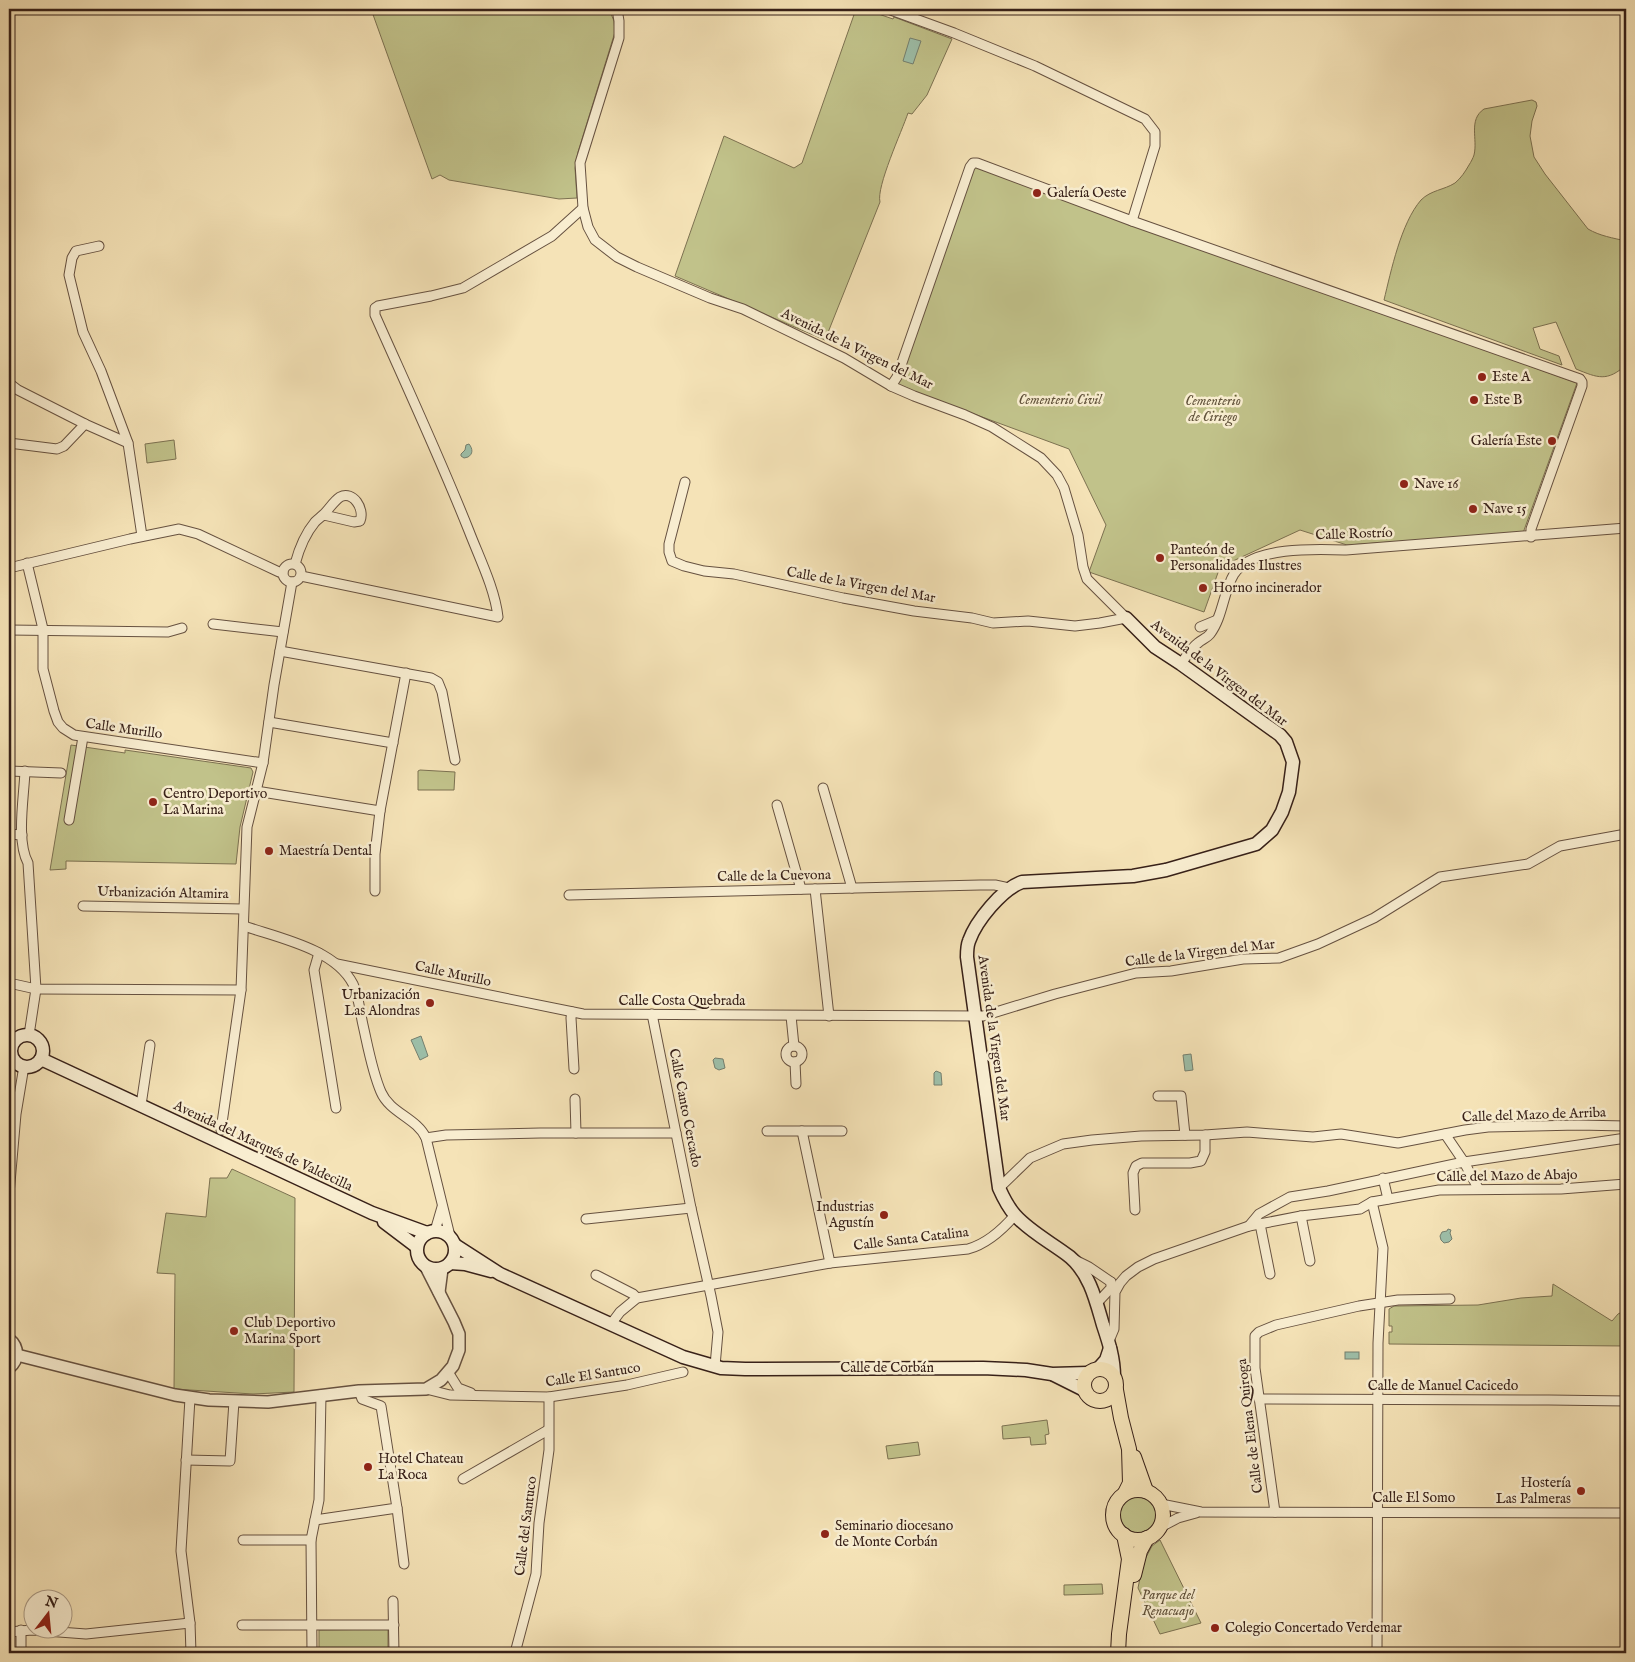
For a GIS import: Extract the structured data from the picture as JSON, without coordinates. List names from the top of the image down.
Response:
{
  "streets": {
    "main road": ["Avenida de la Virgen del Mar", "Avenida del Marqués de Valdecilla", "Calle de Corbán"],
    "street": [
      "Calle Rostrío",
      "Calle de la Virgen del Mar",
      "Calle Murillo",
      "Calle de la Cuevona",
      "Urbanización Altamira",
      "Calle Costa Quebrada",
      "Calle Canto Cercado",
      "Calle del Mazo de Arriba",
      "Calle del Mazo de Abajo",
      "Calle Santa Catalina",
      "Calle El Santuco",
      "Calle de Manuel Cacicedo",
      "Calle de Elena Quiroga",
      "Calle El Somo",
      "Calle del Santuco"
    ]
  },
  "crossings": [
    ["Avenida de la Virgen del Mar", "Calle Rostrío"],
    ["Avenida de la Virgen del Mar", "Calle de la Virgen del Mar"],
    ["Avenida de la Virgen del Mar", "Calle de la Cuevona"],
    ["Avenida de la Virgen del Mar", "Calle Costa Quebrada"],
    ["Avenida de la Virgen del Mar", "Calle del Mazo de Arriba"],
    ["Avenida de la Virgen del Mar", "Calle del Mazo de Abajo"],
    ["Avenida de la Virgen del Mar", "Calle Santa Catalina"],
    ["Avenida de la Virgen del Mar", "Calle de Corbán"],
    ["Calle de la Virgen del Mar", "Calle Costa Quebrada"],
    ["Calle Murillo", "Calle Costa Quebrada"],
    ["Calle Murillo", "Avenida del Marqués de Valdecilla"],
    ["Calle Costa Quebrada", "Calle Canto Cercado"],
    ["Calle Canto Cercado", "Calle Santa Catalina"],
    ["Calle Canto Cercado", "Calle de Corbán"],
    ["Calle del Mazo de Arriba", "Calle del Mazo de Abajo"],
    ["Calle El Santuco", "Calle del Santuco"],
    ["Calle de Manuel Cacicedo", "Calle de Elena Quiroga"],
    ["Calle de Elena Quiroga", "Calle El Somo"]
  ],
  "parks": ["Cementerio Civil", "Cementerio de Ciriego", "Parque del Renacuajo"],
  "places": [
    "Galería Oeste",
    "Este A",
    "Este B",
    "Galería Este",
    "Nave 16",
    "Nave 15",
    "Panteón de Personalidades Ilustres",
    "Horno incinerador",
    "Centro Deportivo La Marina",
    "Maestría Dental",
    "Urbanización Las Alondras",
    "Industrias Agustín",
    "Club Deportivo Marina Sport",
    "Hotel Chateau La Roca",
    "Hostería Las Palmeras",
    "Seminario diocesano de Monte Corbán",
    "Colegio Concertado Verdemar"
  ],
  "north": "top"
}
